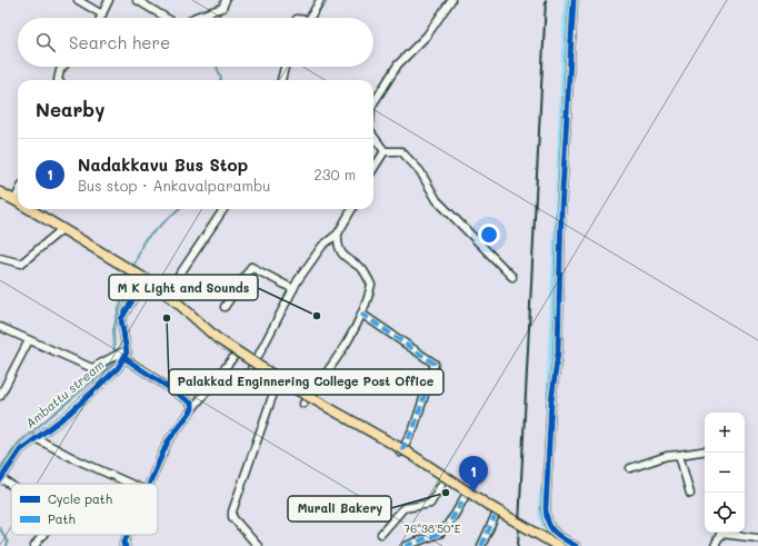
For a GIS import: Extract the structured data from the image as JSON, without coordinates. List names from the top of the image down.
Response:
{
  "water": ["Ambattu stream"],
  "places": ["M K Light and Sounds", "Palakkad Enginnering College Post Office", "Murali Bakery"],
  "legend": ["Cycle path", "Path"],
  "page": {
    "search": "Search here",
    "heading": "Nearby",
    "list": [
      {
        "mark": "1",
        "name": "Nadakkavu Bus Stop",
        "note": "Bus stop · Ankavalparambu",
        "value": "230 m"
      }
    ],
    "map_buttons": ["+", "−"],
    "pins": "1"
  },
  "coordinates": ["76°38'50\"E"]
}
